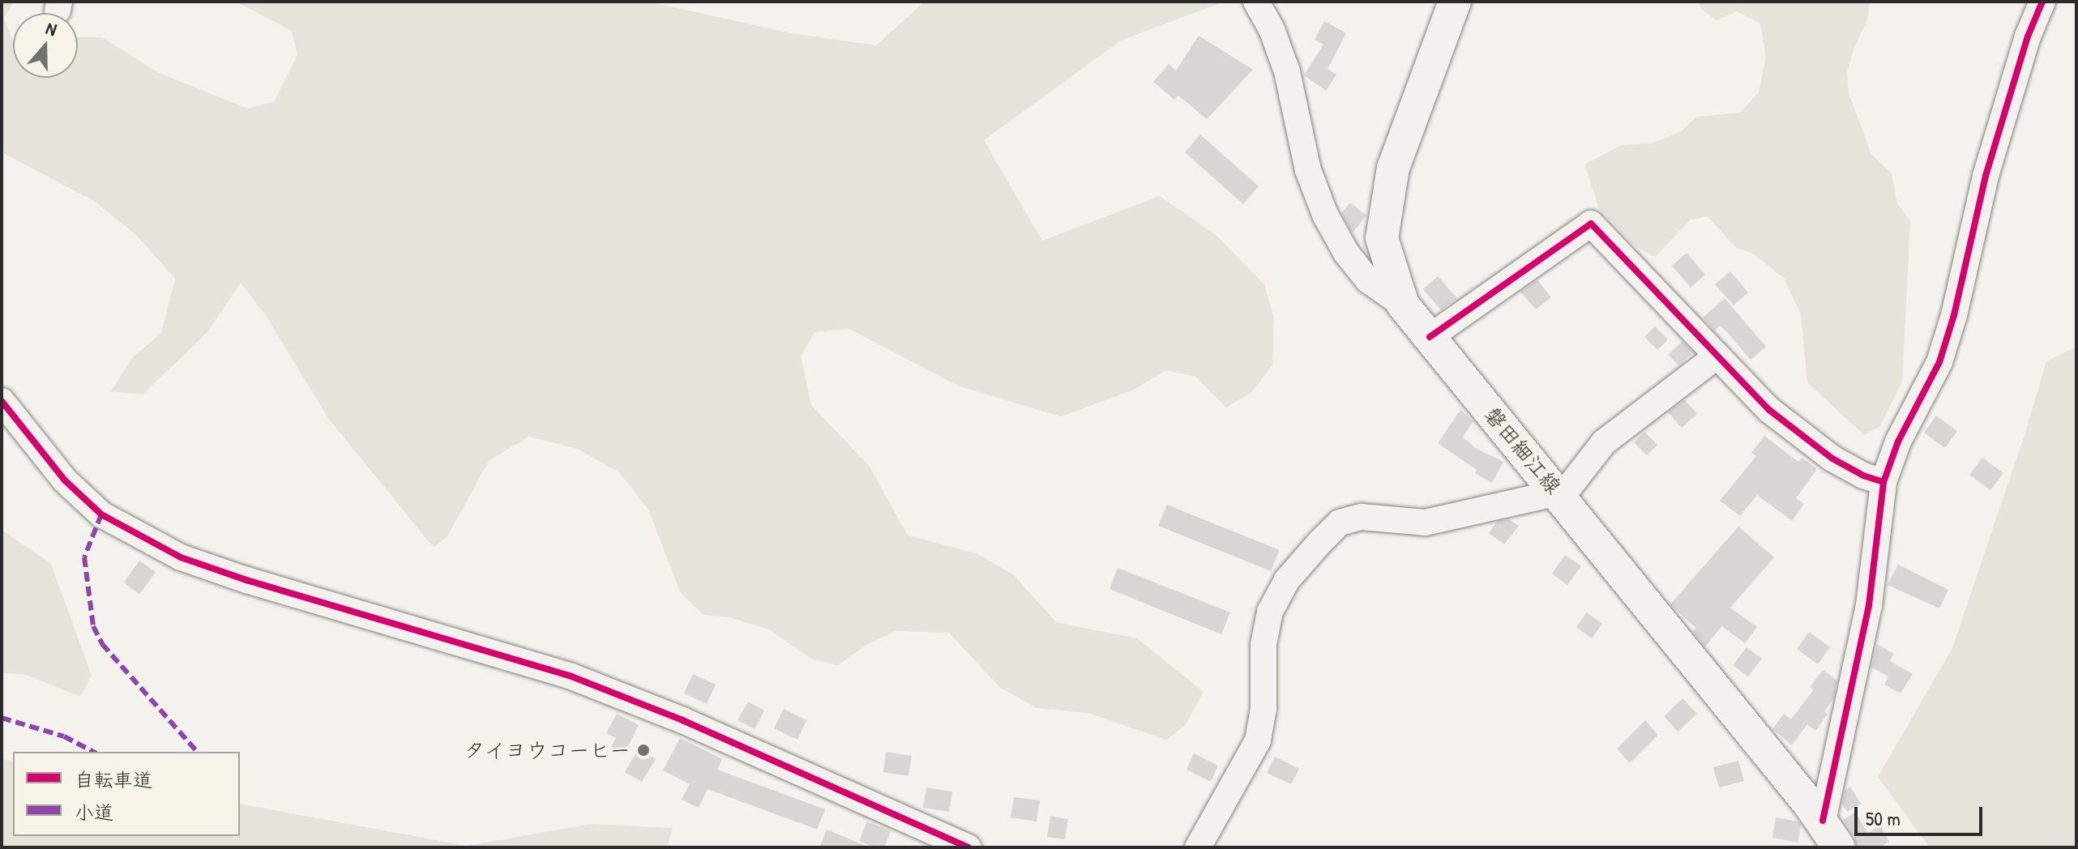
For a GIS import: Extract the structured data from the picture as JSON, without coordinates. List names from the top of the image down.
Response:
{
  "streets": {
    "main road": ["磐田細江線"]
  },
  "places": ["タイヨウコーヒー"],
  "legend": ["自転車道", "小道"],
  "scale_bar": "50 m",
  "north": "top"
}
